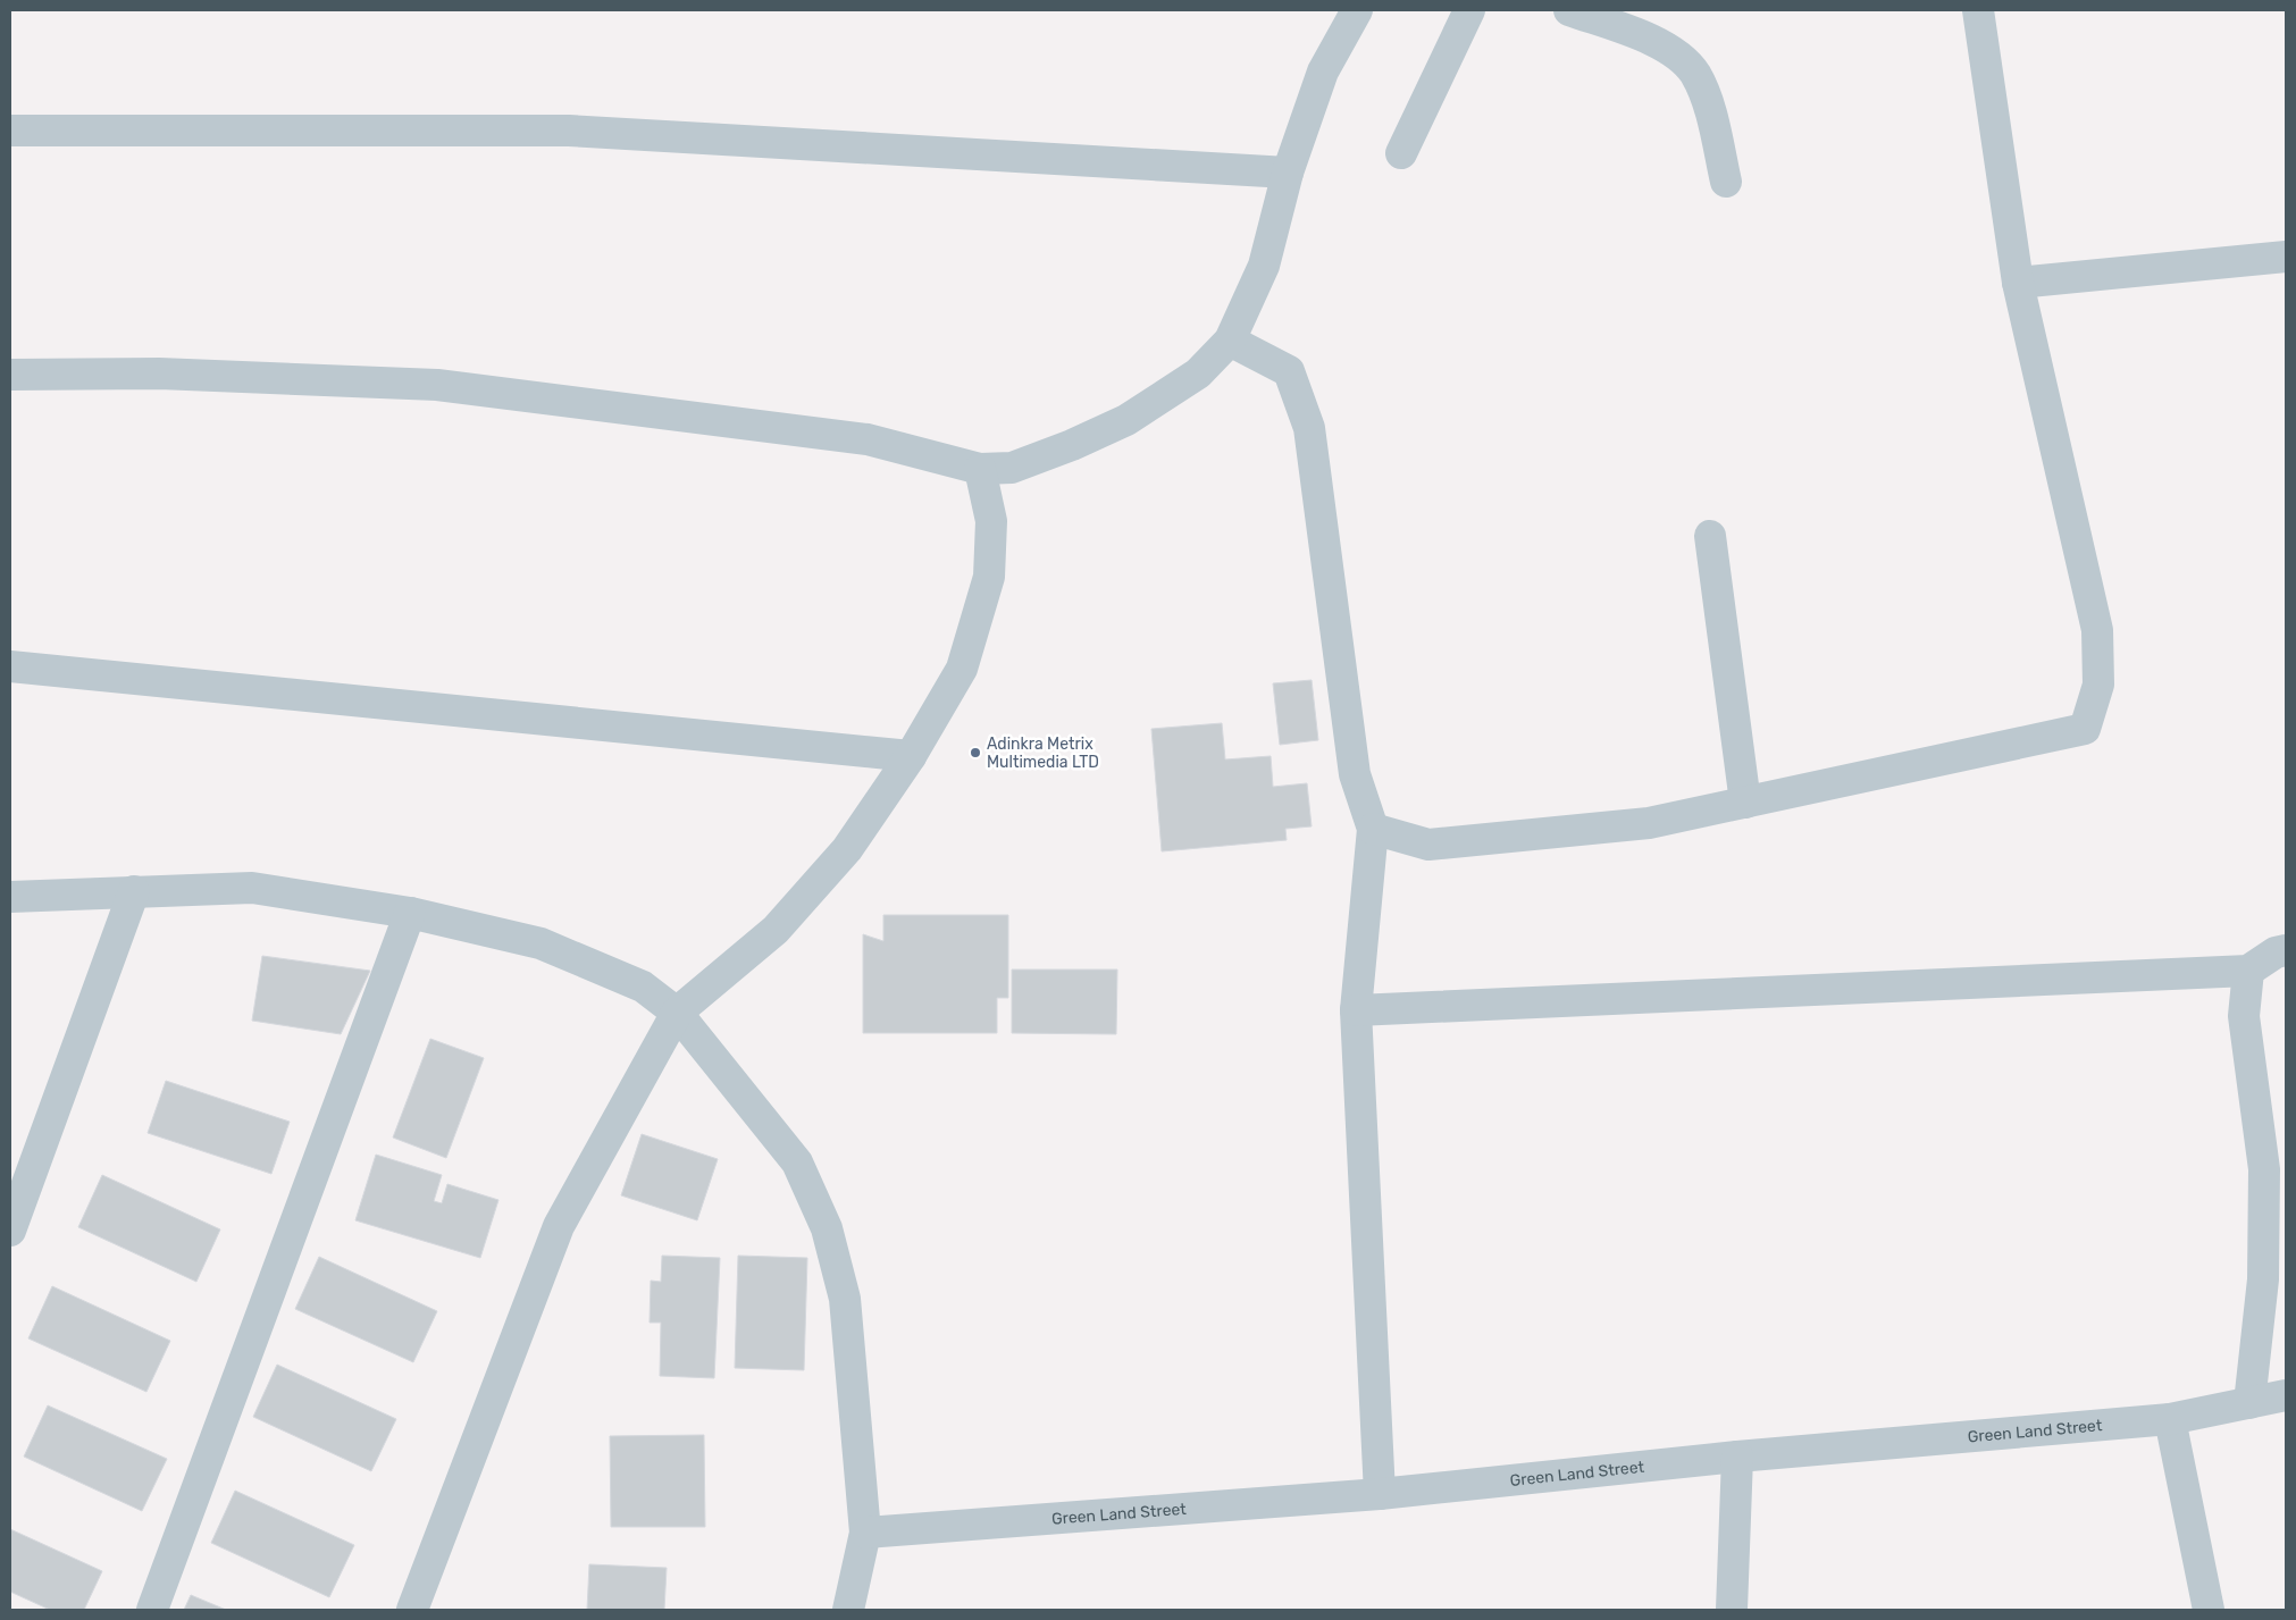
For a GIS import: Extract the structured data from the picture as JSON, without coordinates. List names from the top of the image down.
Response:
{
  "streets": {
    "street": ["Green Land Street"]
  },
  "places": ["Adinkra Metrix Multimedia LTD"]
}
